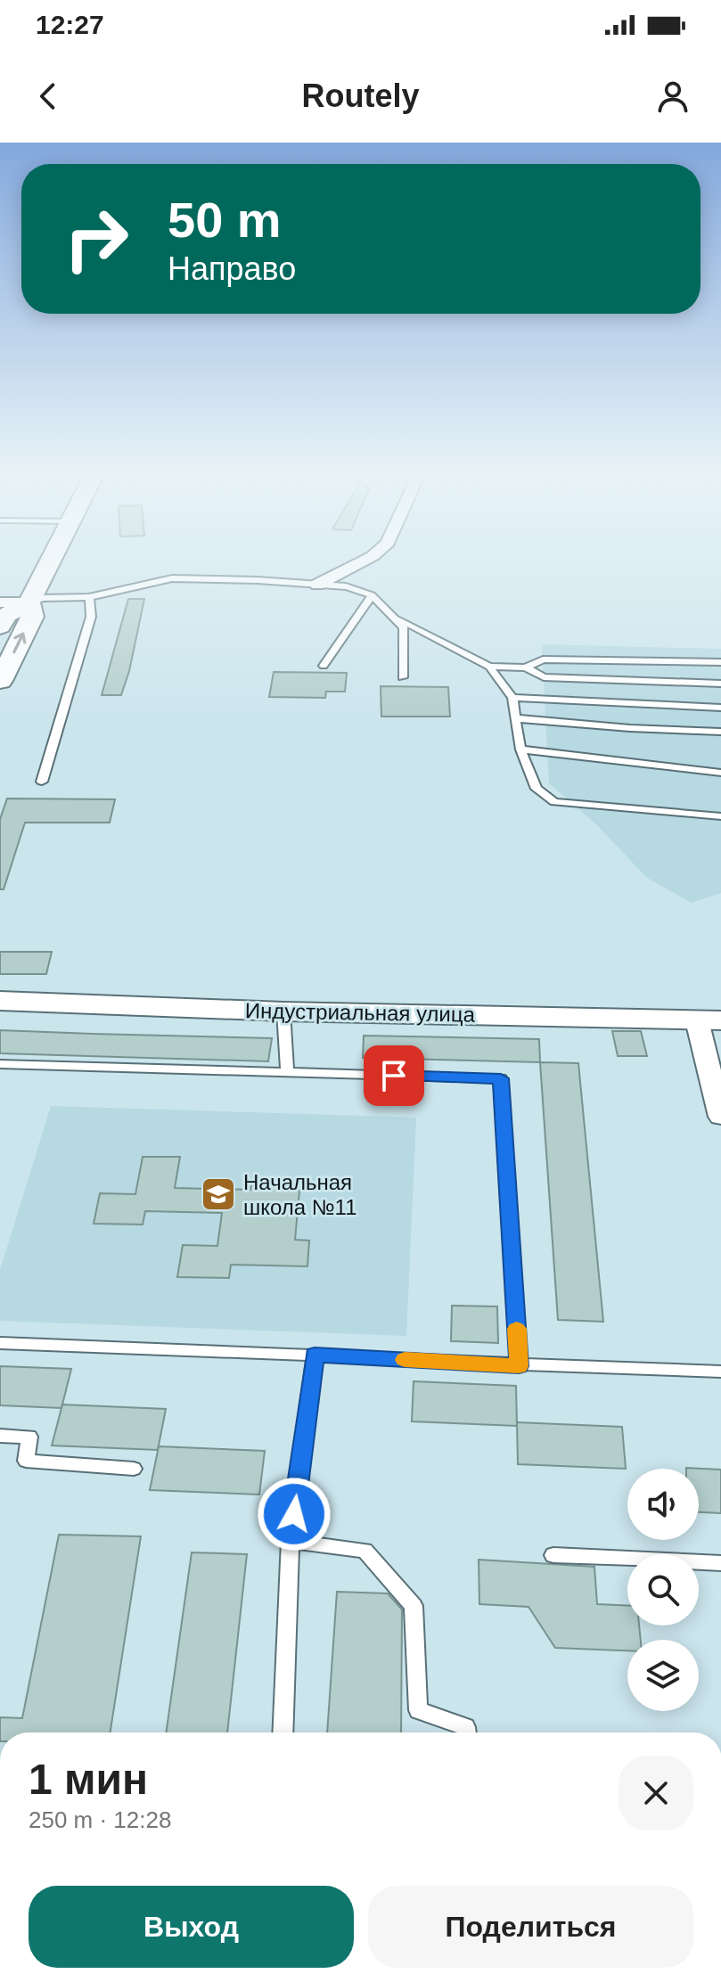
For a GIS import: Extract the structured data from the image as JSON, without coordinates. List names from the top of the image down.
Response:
{
  "streets": {
    "street": ["Индустриальная улица"]
  },
  "places": {
    "school or university": ["Начальная школа №11"]
  },
  "page": {
    "status": "12:27",
    "header": "Routely",
    "turn": ["50 m", "Направо"],
    "heading": ["1 мин", "250 m · 12:28"],
    "buttons": ["Выход", "Поделиться"]
  }
}
